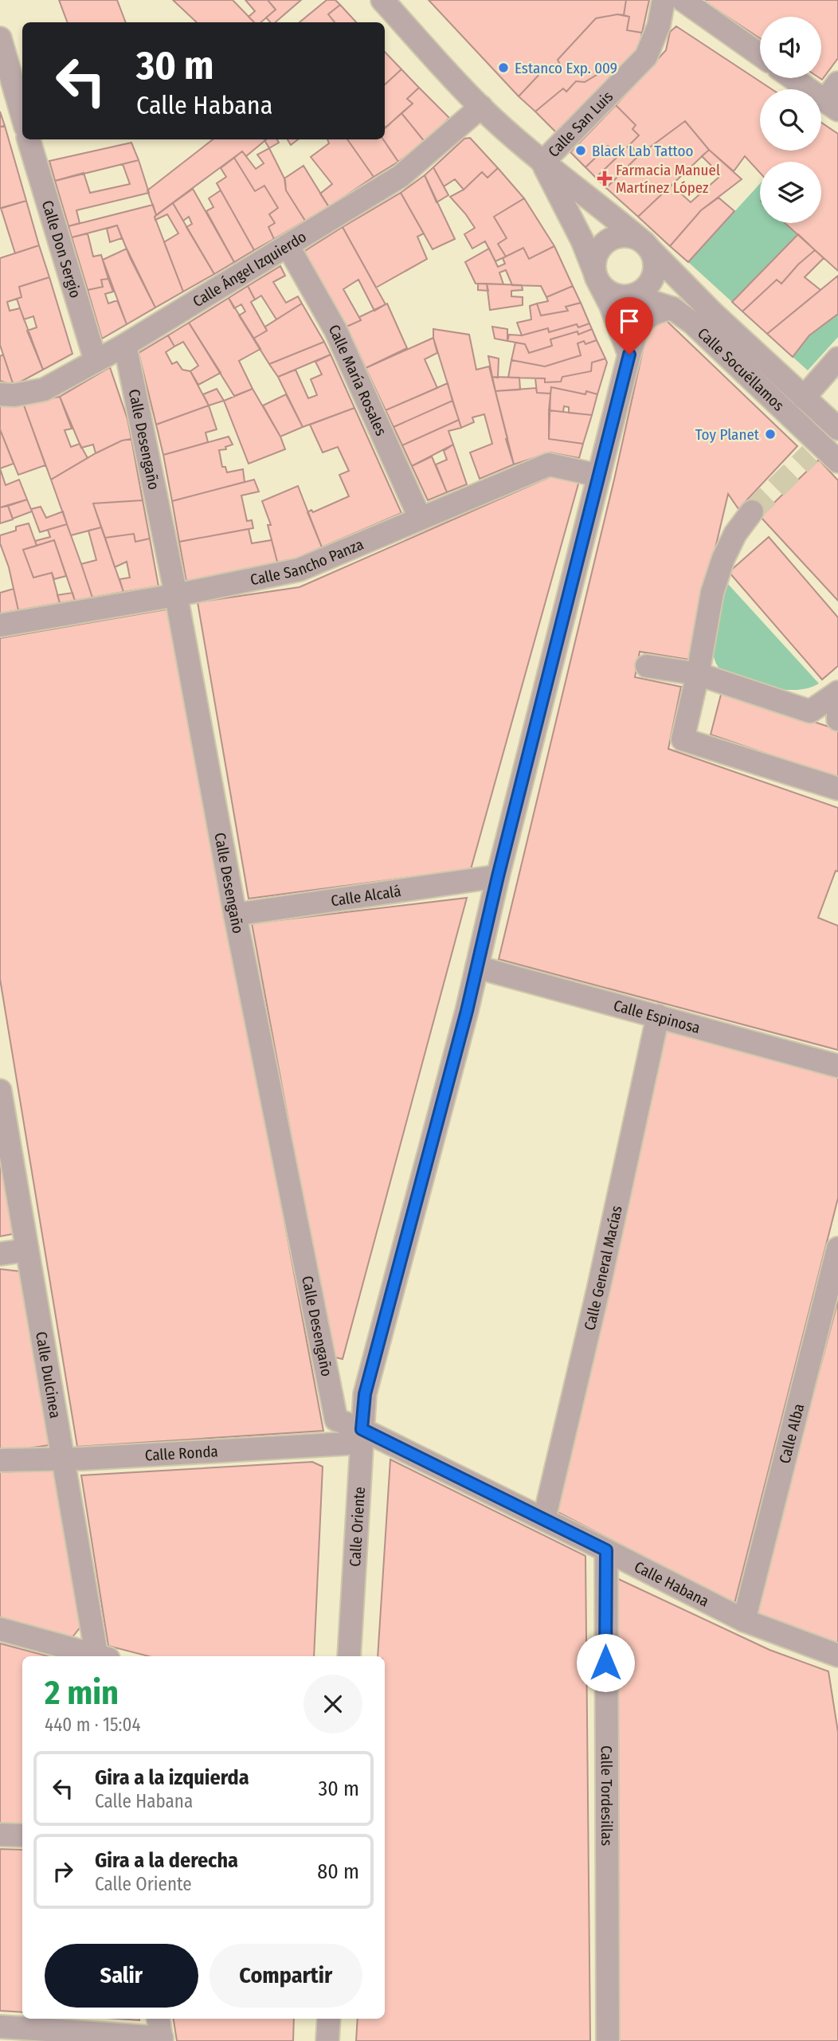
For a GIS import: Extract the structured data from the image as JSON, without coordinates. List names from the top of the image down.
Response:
{
  "streets": {
    "street": [
      "Calle San Luis",
      "Calle Don Sergio",
      "Calle Ángel Izquierdo",
      "Calle Socuéllamos",
      "Calle María Rosales",
      "Calle Desengaño",
      "Calle Sancho Panza",
      "Calle Alcalá",
      "Calle Espinosa",
      "Calle General Macías",
      "Calle Dulcinea",
      "Calle Alba",
      "Calle Ronda",
      "Calle Oriente",
      "Calle Habana",
      "Calle Tordesillas"
    ]
  },
  "crossings": [
    ["Calle San Luis", "Calle Socuéllamos"],
    ["Calle Don Sergio", "Calle Ángel Izquierdo"],
    ["Calle Ángel Izquierdo", "Calle Socuéllamos"],
    ["Calle Ángel Izquierdo", "Calle María Rosales"],
    ["Calle Ángel Izquierdo", "Calle Desengaño"],
    ["Calle Socuéllamos", "Calle Oriente"],
    ["Calle María Rosales", "Calle Sancho Panza"],
    ["Calle Desengaño", "Calle Sancho Panza"],
    ["Calle Desengaño", "Calle Alcalá"],
    ["Calle Desengaño", "Calle Habana"],
    ["Calle Sancho Panza", "Calle Oriente"],
    ["Calle Alcalá", "Calle Oriente"],
    ["Calle Espinosa", "Calle General Macías"],
    ["Calle Espinosa", "Calle Oriente"],
    ["Calle General Macías", "Calle Habana"],
    ["Calle Dulcinea", "Calle Ronda"],
    ["Calle Alba", "Calle Habana"],
    ["Calle Ronda", "Calle Oriente"],
    ["Calle Ronda", "Calle Habana"],
    ["Calle Oriente", "Calle Habana"],
    ["Calle Habana", "Calle Tordesillas"]
  ],
  "places": {
    "other": ["Estanco Exp. 009", "Black Lab Tattoo", "Toy Planet"],
    "health": ["Farmacia Manuel Martínez López"]
  },
  "page": {
    "turn": ["30 m", "Calle Habana"],
    "heading": ["2 min", "440 m · 15:04"],
    "list": [
      {
        "name": "Gira a la izquierda",
        "note": "Calle Habana",
        "value": "30 m"
      },
      {
        "name": "Gira a la derecha",
        "note": "Calle Oriente",
        "value": "80 m"
      }
    ],
    "buttons": ["Salir", "Compartir"]
  }
}
